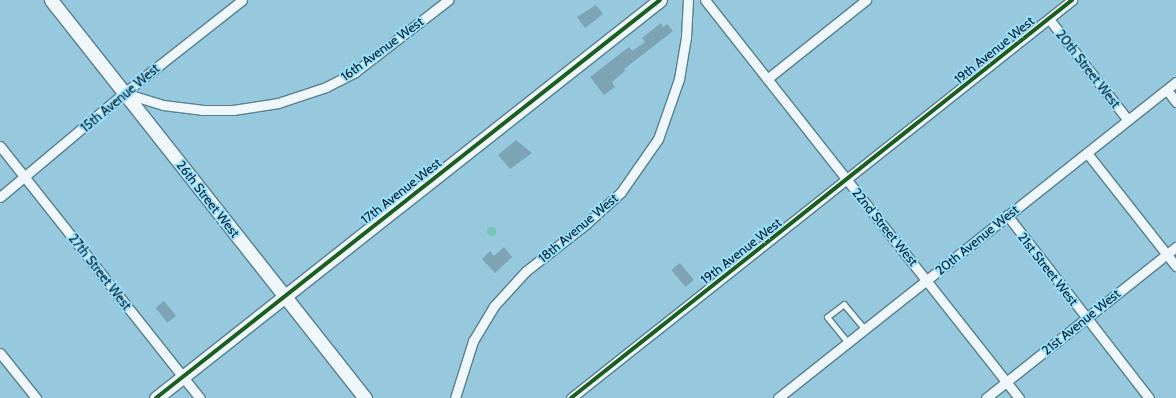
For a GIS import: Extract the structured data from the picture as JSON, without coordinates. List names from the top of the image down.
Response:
{
  "streets": {
    "street": [
      "16th Avenue West",
      "19th Avenue West",
      "20th Street West",
      "15th Avenue West",
      "17th Avenue West",
      "26th Street West",
      "22nd Street West",
      "18th Avenue West",
      "20th Avenue West",
      "21st Street West",
      "27th Street West",
      "21st Avenue West"
    ]
  },
  "crossings": [
    ["16th Avenue West", "15th Avenue West"],
    ["16th Avenue West", "26th Street West"],
    ["19th Avenue West", "20th Street West"],
    ["19th Avenue West", "22nd Street West"],
    ["20th Street West", "20th Avenue West"],
    ["15th Avenue West", "26th Street West"],
    ["15th Avenue West", "27th Street West"],
    ["17th Avenue West", "26th Street West"],
    ["17th Avenue West", "27th Street West"],
    ["22nd Street West", "20th Avenue West"],
    ["22nd Street West", "21st Avenue West"],
    ["20th Avenue West", "21st Street West"],
    ["21st Street West", "21st Avenue West"]
  ]
}
